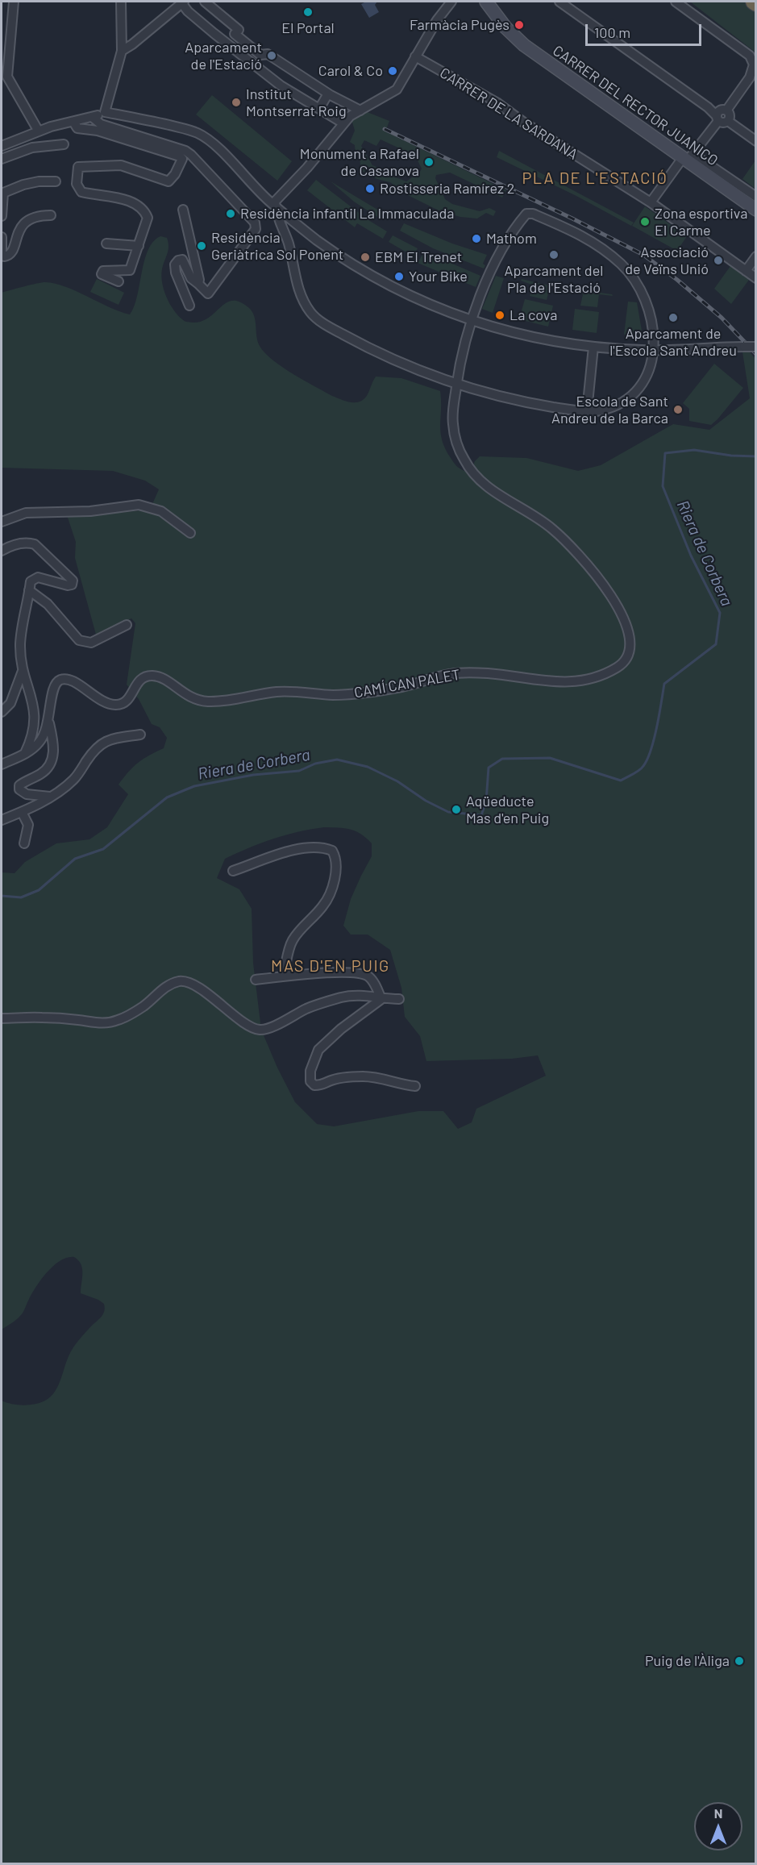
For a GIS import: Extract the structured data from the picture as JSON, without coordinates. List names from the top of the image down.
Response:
{
  "streets": {
    "main road": ["CARRER DEL RECTOR JUANICO"],
    "street": ["CARRER DE LA SARDANA", "CAMÍ CAN PALET"]
  },
  "districts": ["PLA DE L'ESTACIÓ", "MAS D'EN PUIG"],
  "water": ["Riera de Corbera"],
  "places": [
    "El Portal",
    "Farmàcia Pugès",
    "Aparcament de l'Estació",
    "Carol & Co",
    "Institut Montserrat Roig",
    "Monument a Rafael de Casanova",
    "Rostisseria Ramírez 2",
    "Residència infantil La Immaculada",
    "Zona esportiva El Carme",
    "Mathom",
    "Residència Geriàtrica Sol Ponent",
    "Aparcament del Pla de l'Estació",
    "EBM El Trenet",
    "Associació de Veïns Unió",
    "Your Bike",
    "La cova",
    "Aparcament de l'Escola Sant Andreu",
    "Escola de Sant Andreu de la Barca",
    "Aqüeducte Mas d'en Puig",
    "Puig de l'Àliga"
  ],
  "scale_bar": "100 m",
  "north": "top"
}
